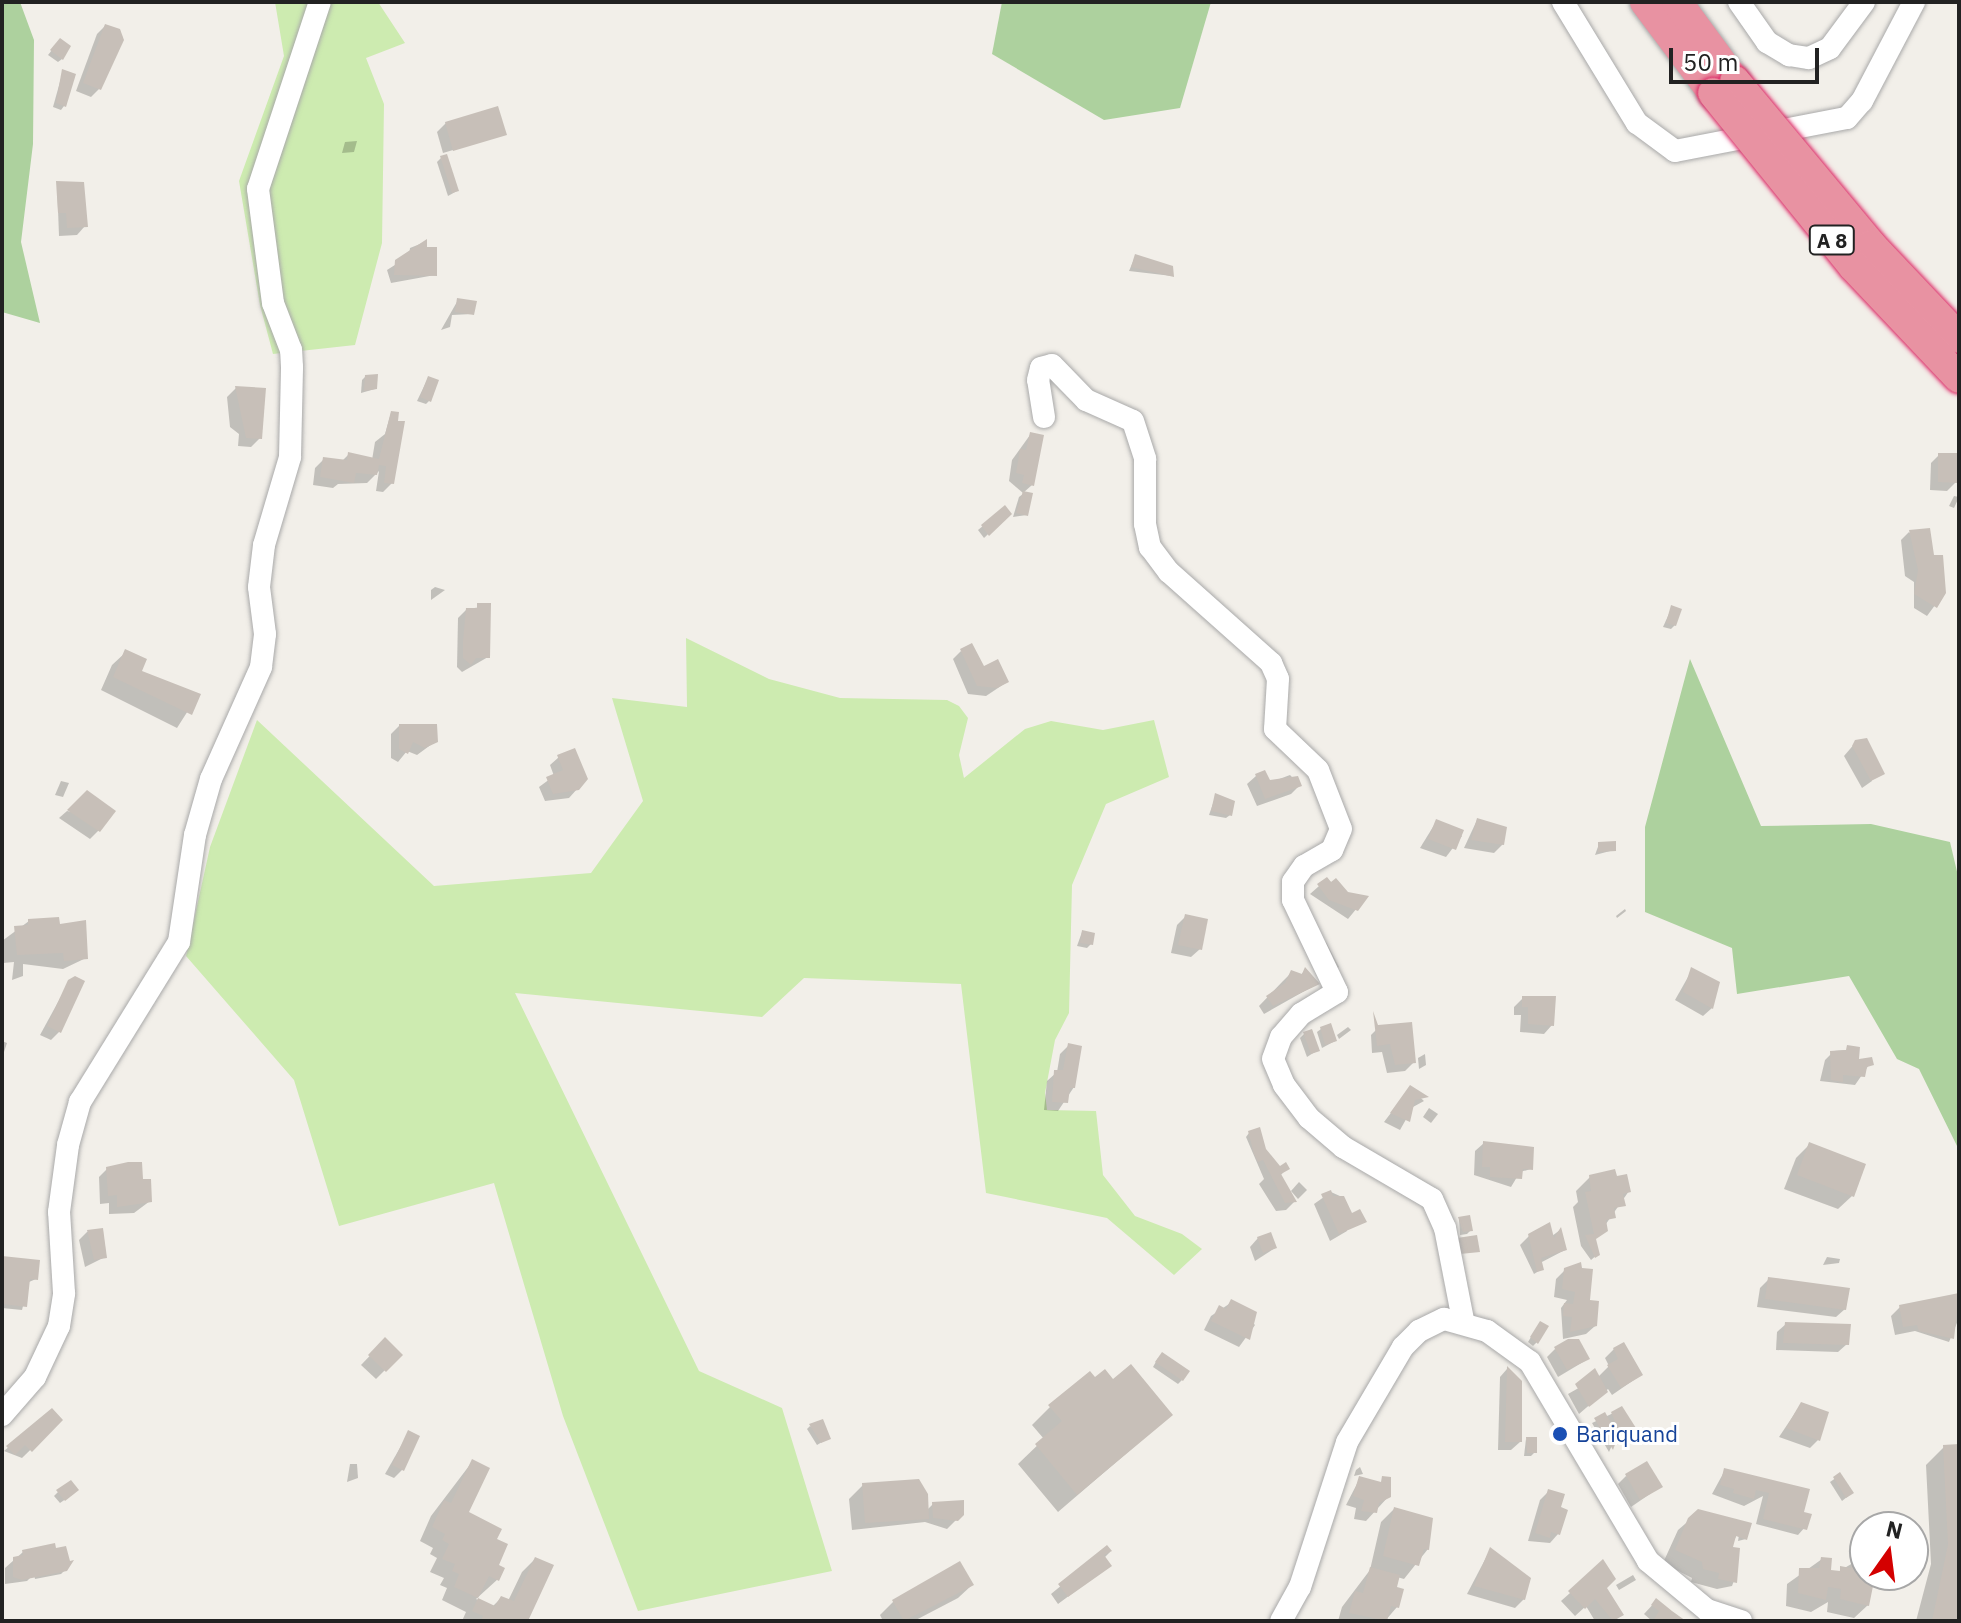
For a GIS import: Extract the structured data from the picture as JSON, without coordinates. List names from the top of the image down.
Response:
{
  "streets": {
    "highway": ["A 8"]
  },
  "places": ["Bariquand"],
  "scale_bar": "50 m",
  "north": "top"
}
